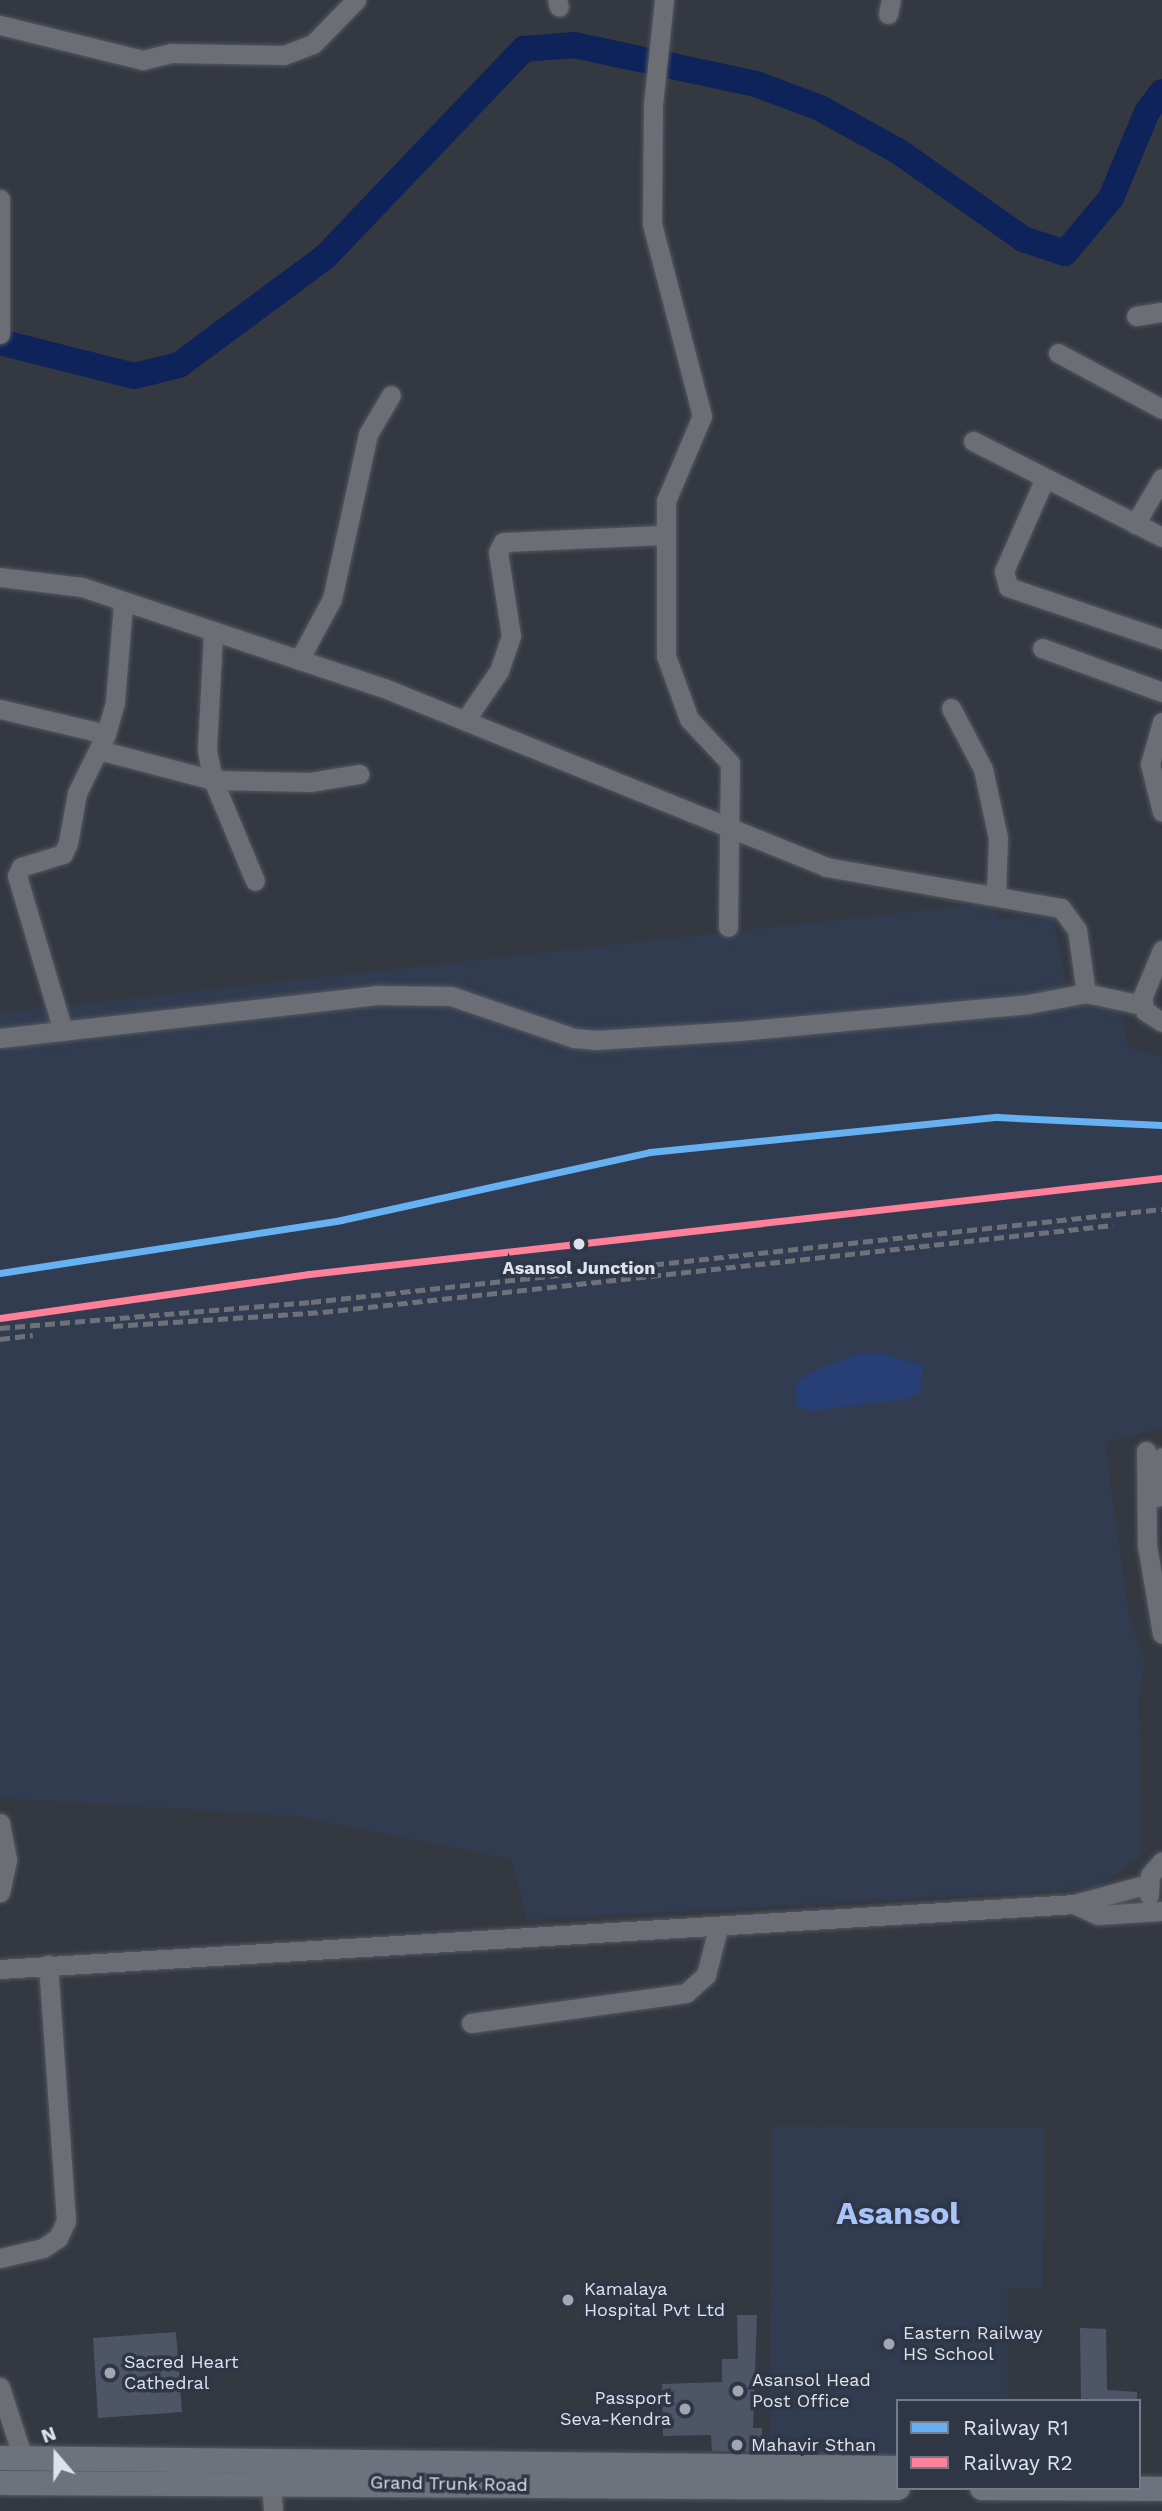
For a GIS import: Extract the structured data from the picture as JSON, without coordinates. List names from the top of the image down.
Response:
{
  "streets": {
    "main road": ["Grand Trunk Road"]
  },
  "districts": ["Asansol"],
  "places": [
    "Asansol Junction",
    "Kamalaya Hospital Pvt Ltd",
    "Eastern Railway HS School",
    "Sacred Heart Cathedral",
    "Asansol Head Post Office",
    "Passport Seva-Kendra",
    "Mahavir Sthan"
  ],
  "lines": ["rail line R1", "rail line R2"],
  "legend": ["Railway R1", "Railway R2"],
  "north": "top"
}
